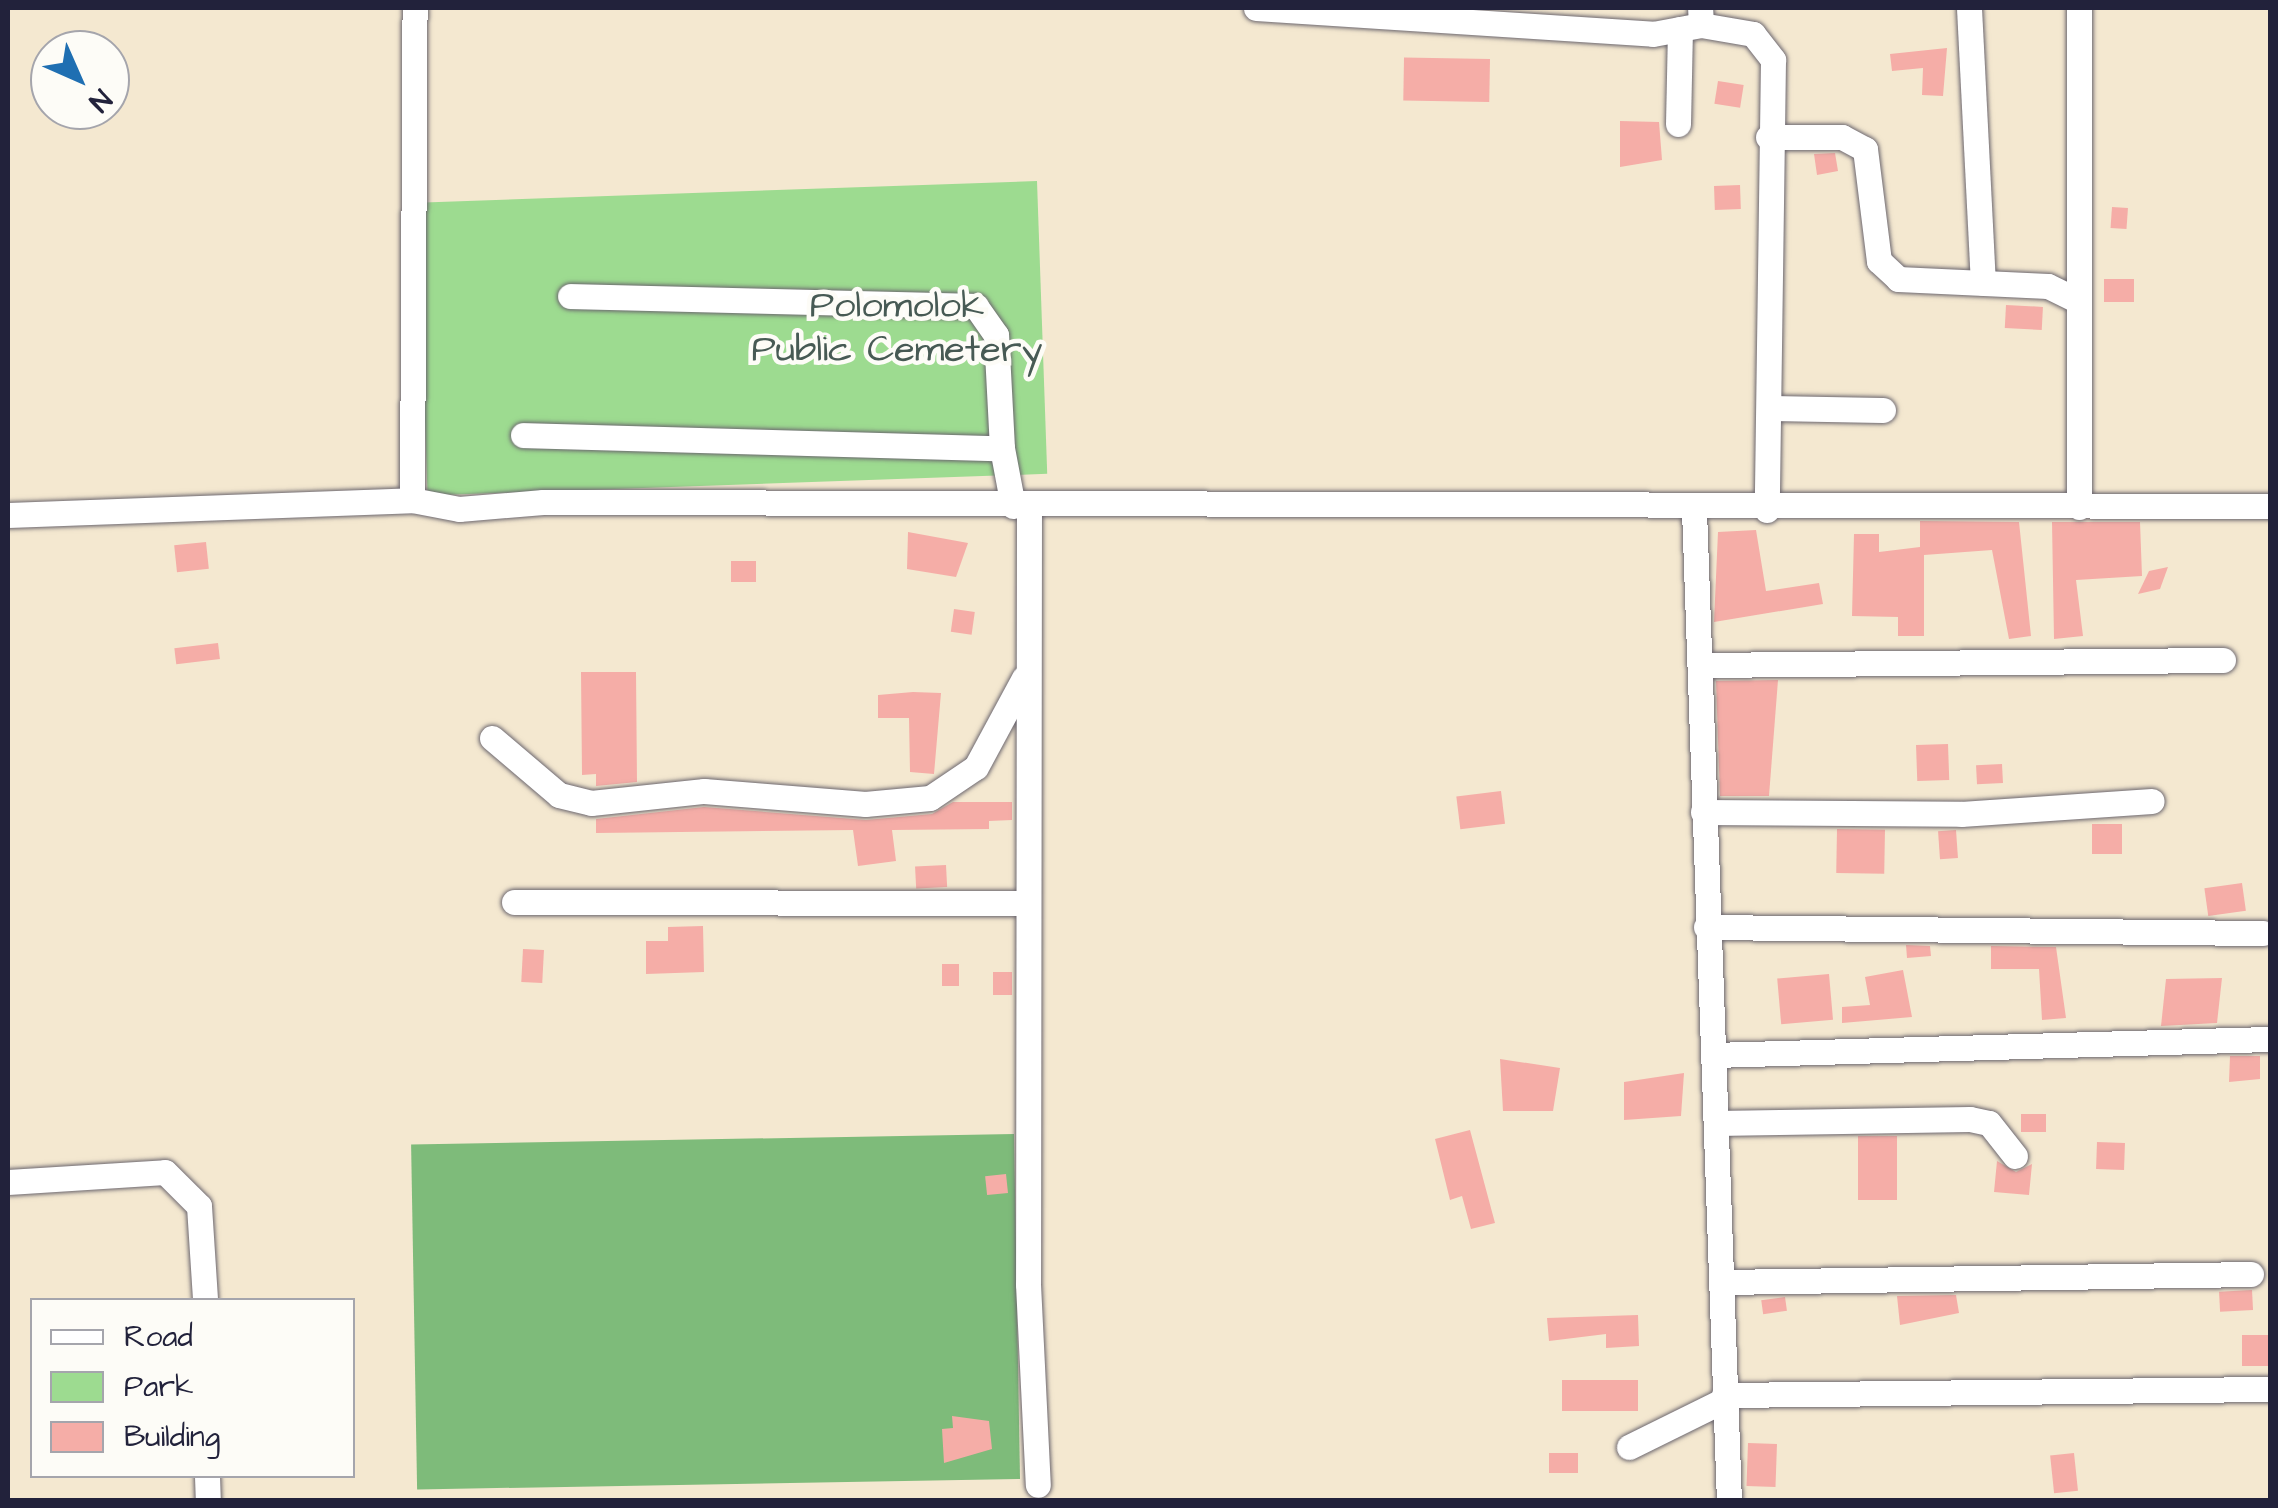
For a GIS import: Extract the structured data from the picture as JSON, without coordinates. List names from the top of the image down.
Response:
{
  "parks": ["Polomolok Public Cemetery"],
  "legend": ["Road", "Park", "Building"],
  "north": "bottom right"
}
